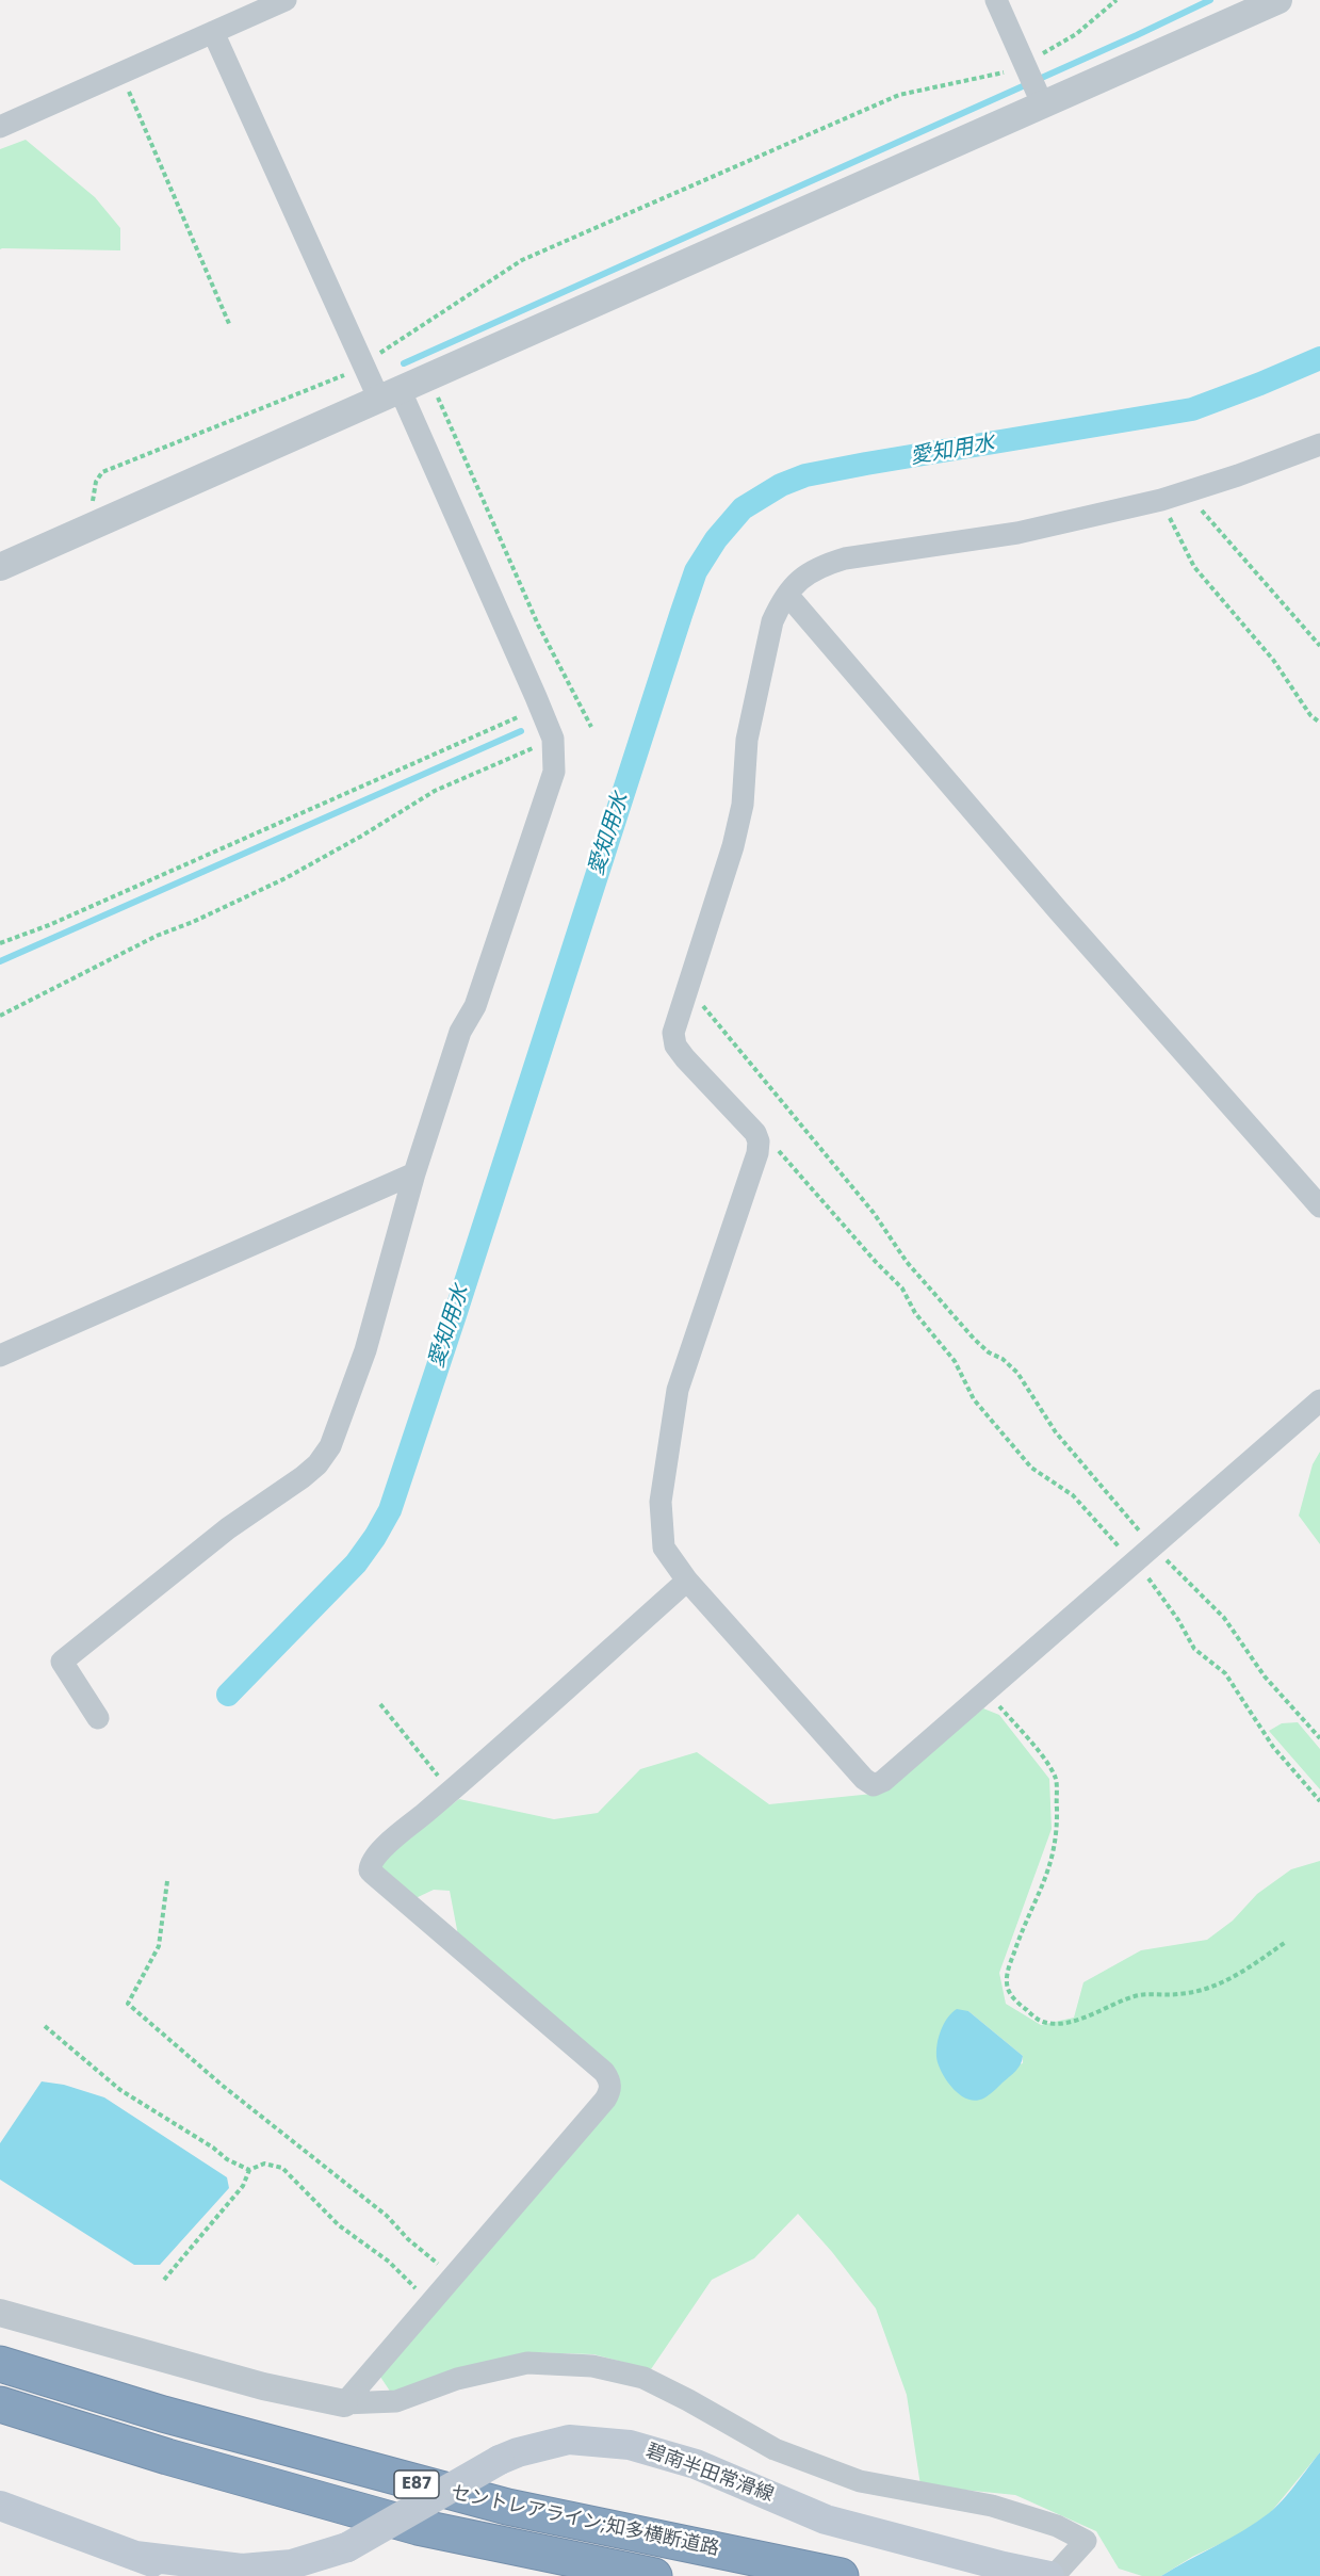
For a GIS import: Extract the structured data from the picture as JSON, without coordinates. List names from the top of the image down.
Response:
{
  "streets": {
    "highway": ["E87", "セントレアライン;知多横断道路"],
    "main road": ["碧南半田常滑線"]
  },
  "water": ["愛知用水"]
}
